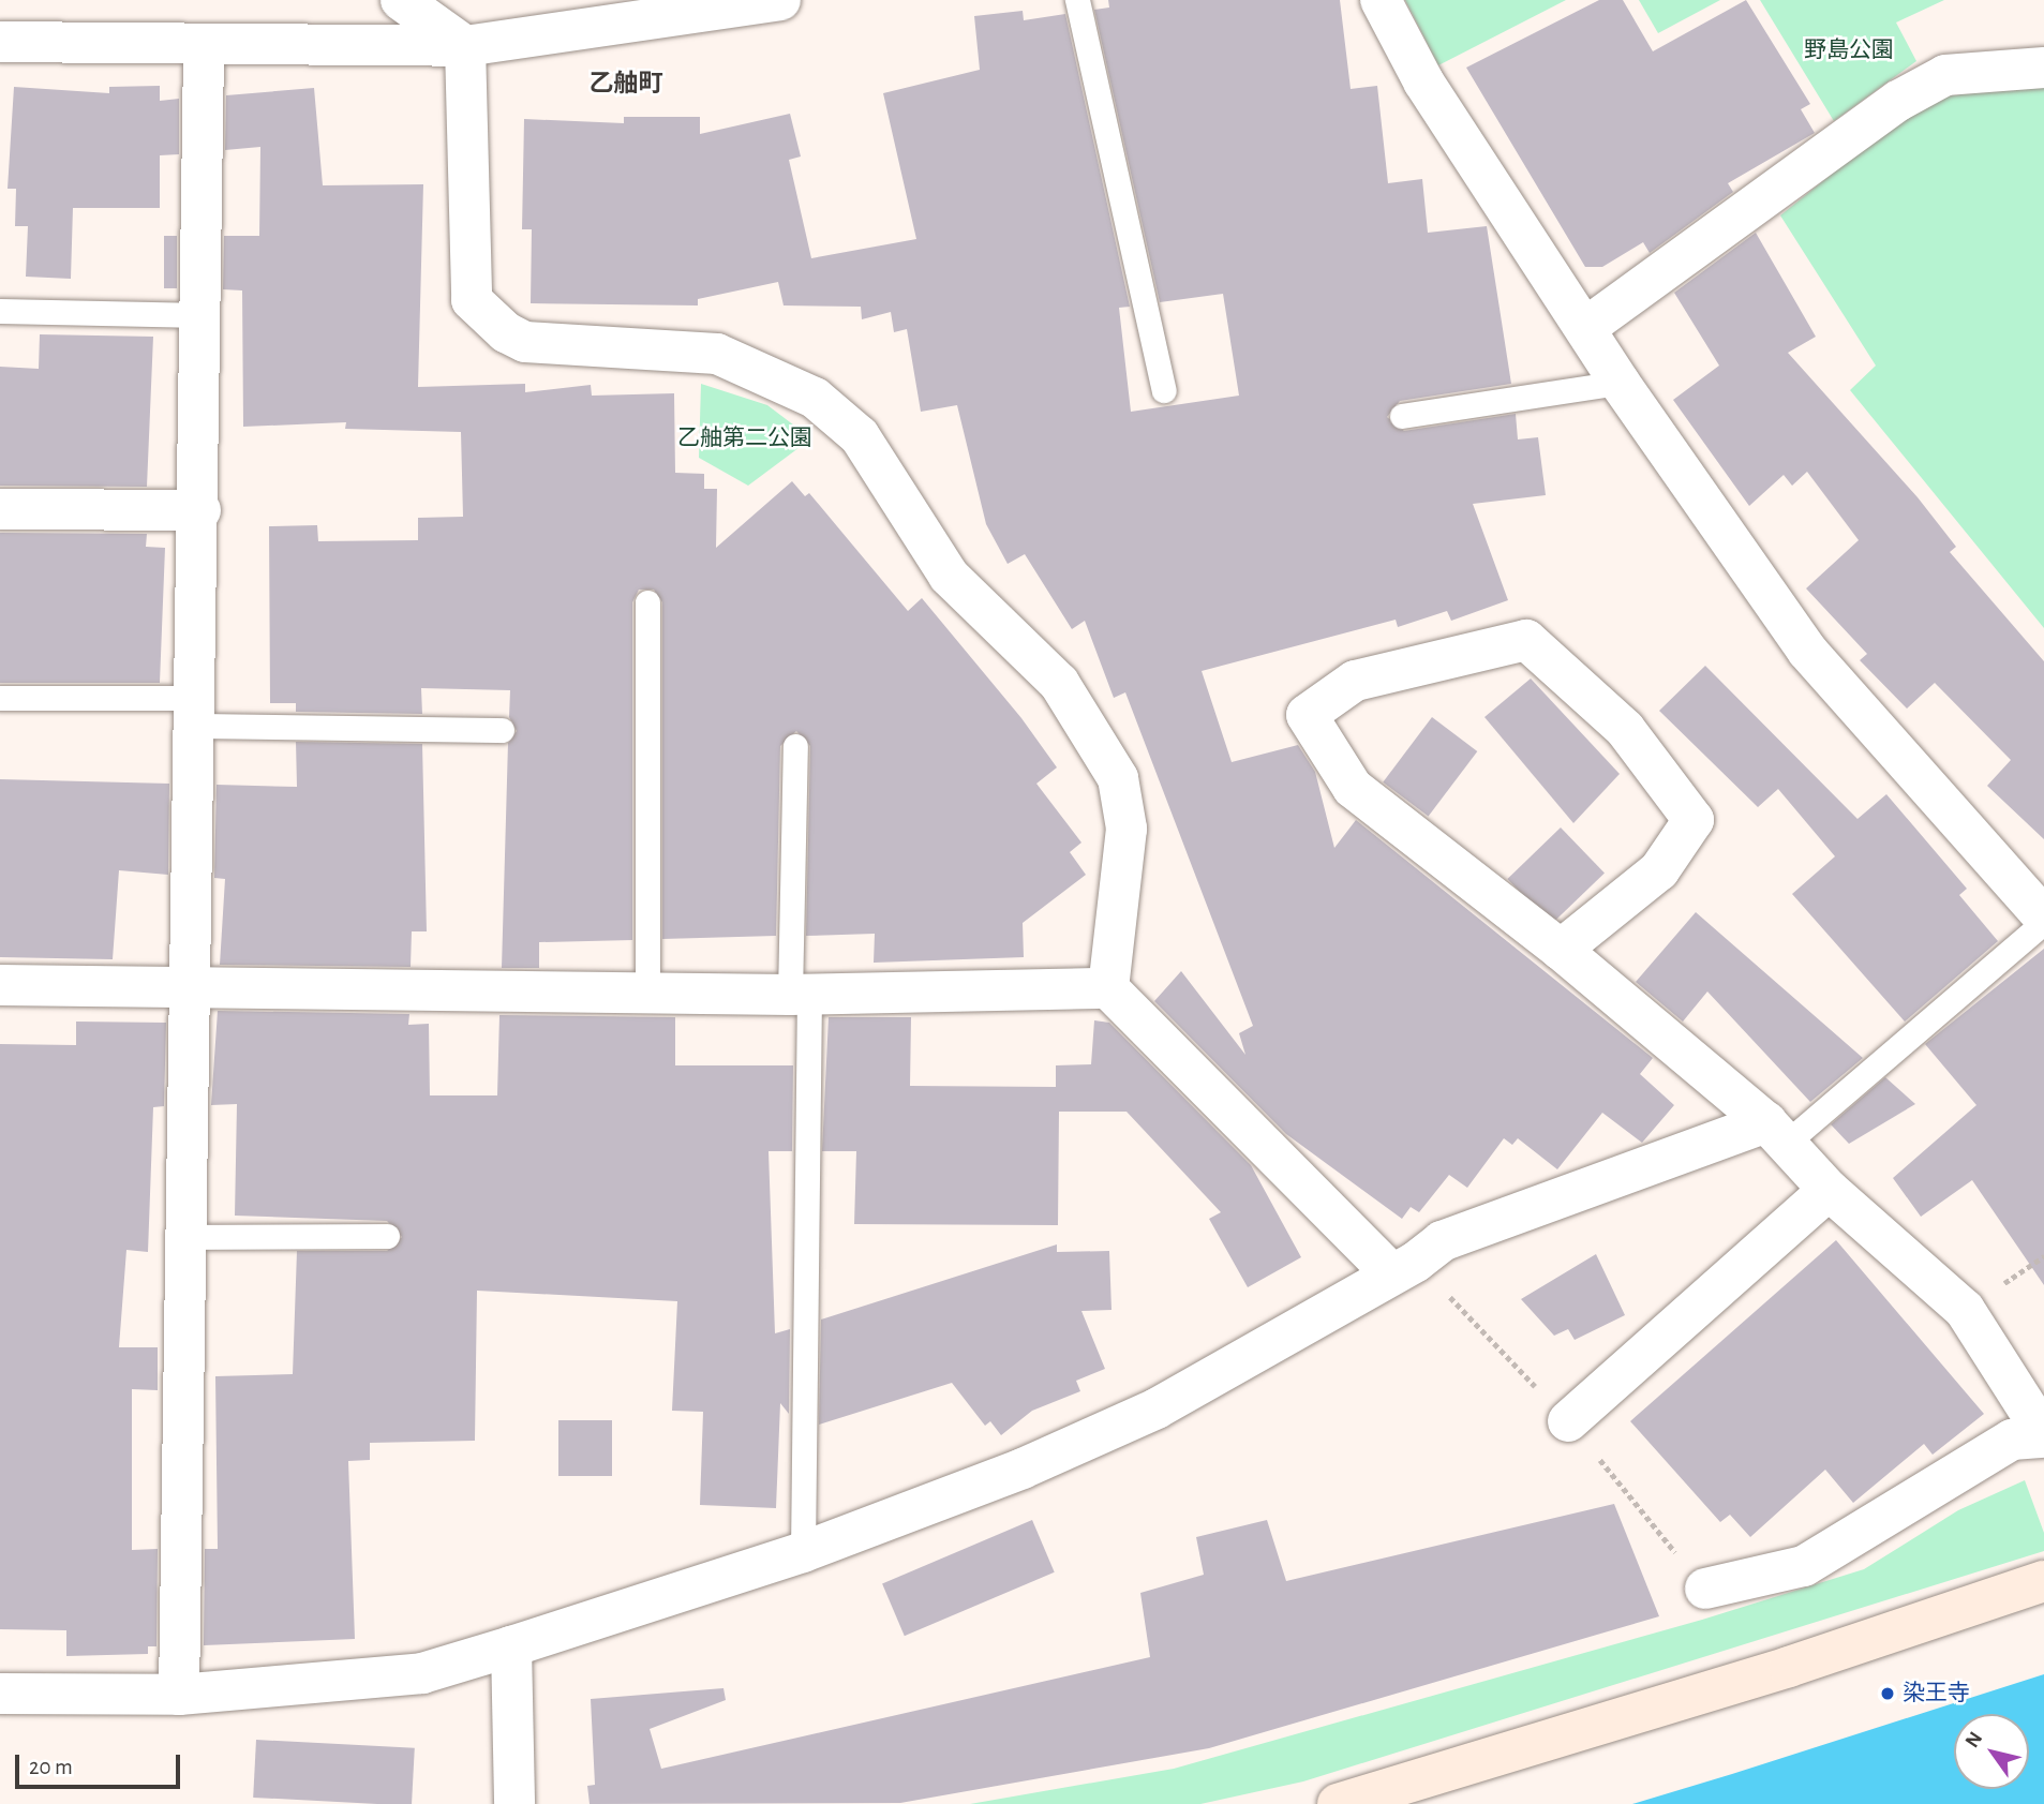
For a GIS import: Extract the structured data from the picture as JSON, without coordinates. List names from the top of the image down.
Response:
{
  "districts": ["乙舳町"],
  "parks": ["野島公園", "乙舳第二公園"],
  "places": ["染王寺"],
  "scale_bar": "20 m",
  "north": "top left"
}
